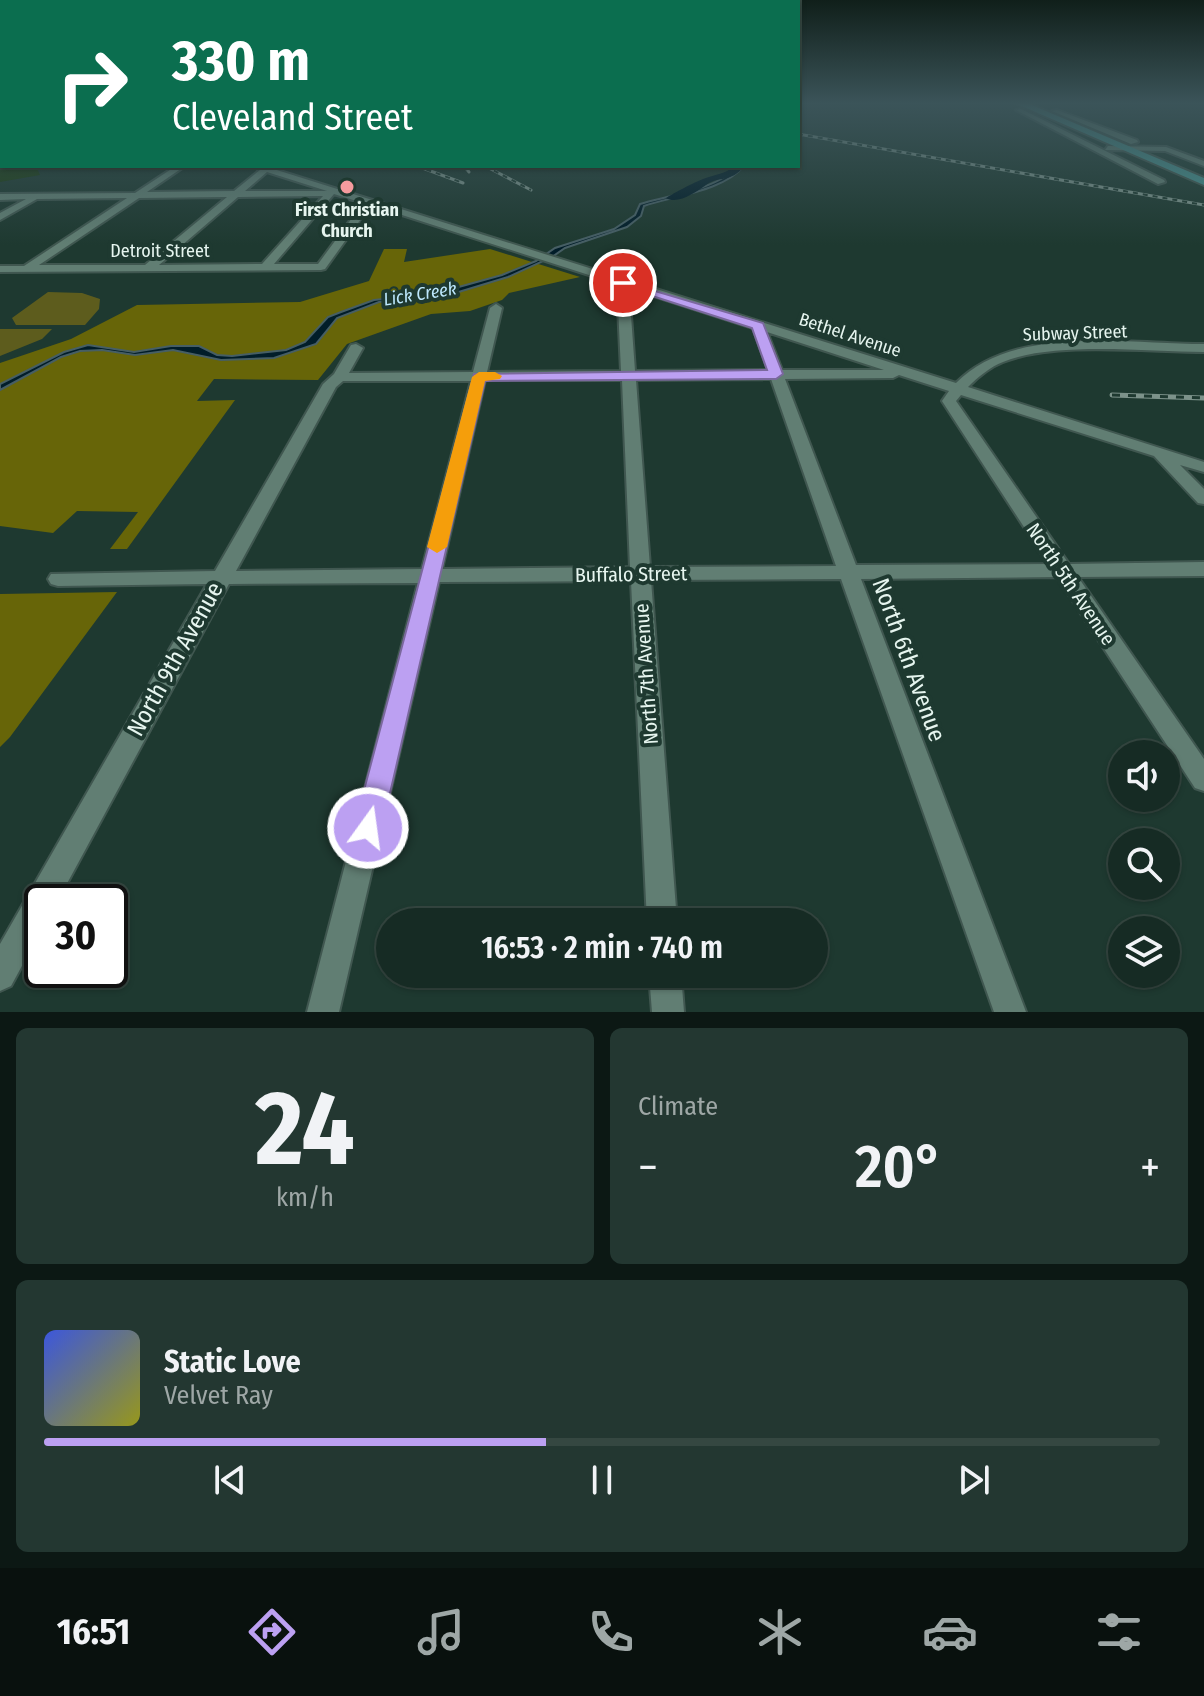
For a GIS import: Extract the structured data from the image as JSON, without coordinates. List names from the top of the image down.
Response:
{
  "streets": {
    "street": [
      "Detroit Street",
      "Subway Street",
      "Bethel Avenue",
      "Buffalo Street",
      "North 5th Avenue",
      "North 9th Avenue",
      "North 6th Avenue",
      "North 7th Avenue"
    ]
  },
  "crossings": [
    ["Detroit Street", "Bethel Avenue"],
    ["Subway Street", "Bethel Avenue"],
    ["Subway Street", "North 5th Avenue"],
    ["Bethel Avenue", "North 5th Avenue"],
    ["Bethel Avenue", "North 6th Avenue"],
    ["Bethel Avenue", "North 7th Avenue"],
    ["Buffalo Street", "North 5th Avenue"],
    ["Buffalo Street", "North 9th Avenue"],
    ["Buffalo Street", "North 6th Avenue"],
    ["Buffalo Street", "North 7th Avenue"]
  ],
  "water": ["Lick Creek"],
  "places": ["First Christian Church"],
  "page": {
    "turn": ["330 m", "Cleveland Street"],
    "limit": "30",
    "trip": "16:53 · 2 min · 740 m",
    "tile": [
      ["24", "km/h"],
      "Climate"
    ],
    "heat": ["−", "20°", "+"],
    "song": ["Static Love", "Velvet Ray"],
    "tabs": "16:51"
  }
}
